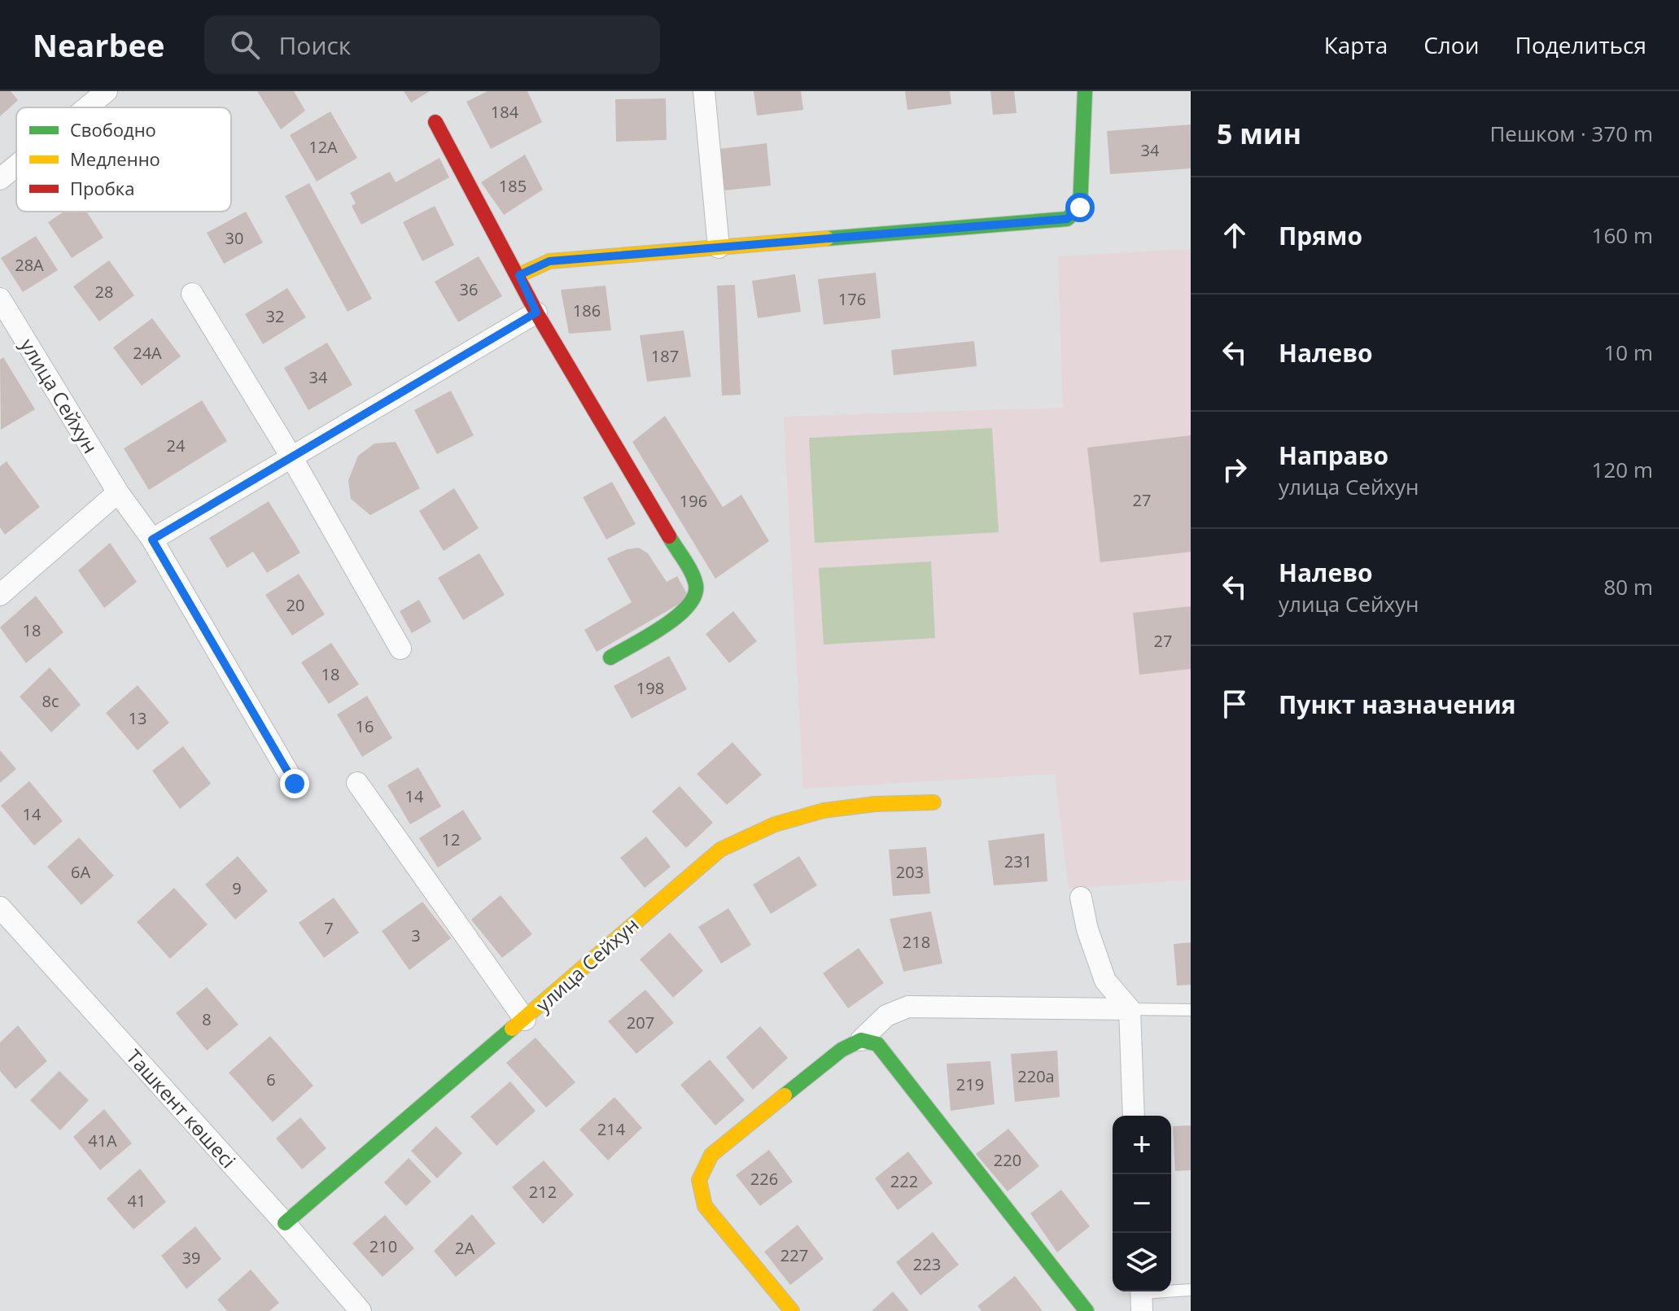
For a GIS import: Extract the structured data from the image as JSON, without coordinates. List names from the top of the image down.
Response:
{
  "streets": {
    "street": ["улица Сейхун", "Ташкент көшесі"]
  },
  "crossings": [
    ["улица Сейхун", "Ташкент көшесі"]
  ],
  "house_numbers": [
    "184",
    "12А",
    "34",
    "185",
    "30",
    "28А",
    "36",
    "28",
    "176",
    "186",
    "32",
    "24А",
    "187",
    "34",
    "24",
    "27",
    "196",
    "20",
    "18",
    "27",
    "18",
    "198",
    "8с",
    "13",
    "16",
    "14",
    "14",
    "12",
    "231",
    "6А",
    "203",
    "9",
    "7",
    "3",
    "218",
    "8",
    "207",
    "220а",
    "6",
    "219",
    "214",
    "41А",
    "220",
    "226",
    "222",
    "212",
    "41",
    "210",
    "2А",
    "227",
    "39",
    "223"
  ],
  "legend": ["Свободно", "Медленно", "Пробка"],
  "page": {
    "header": "Nearbee",
    "search": "Поиск",
    "nav": ["Карта", "Слои", "Поделиться"],
    "heading": ["5 мин", "Пешком · 370 m"],
    "list": [
      ["Прямо", "160 m"],
      ["Налево", "10 m"],
      ["Направо", "улица Сейхун", "120 m"],
      ["Налево", "улица Сейхун", "80 m"],
      "Пункт назначения"
    ],
    "map_buttons": ["+", "−"]
  }
}
